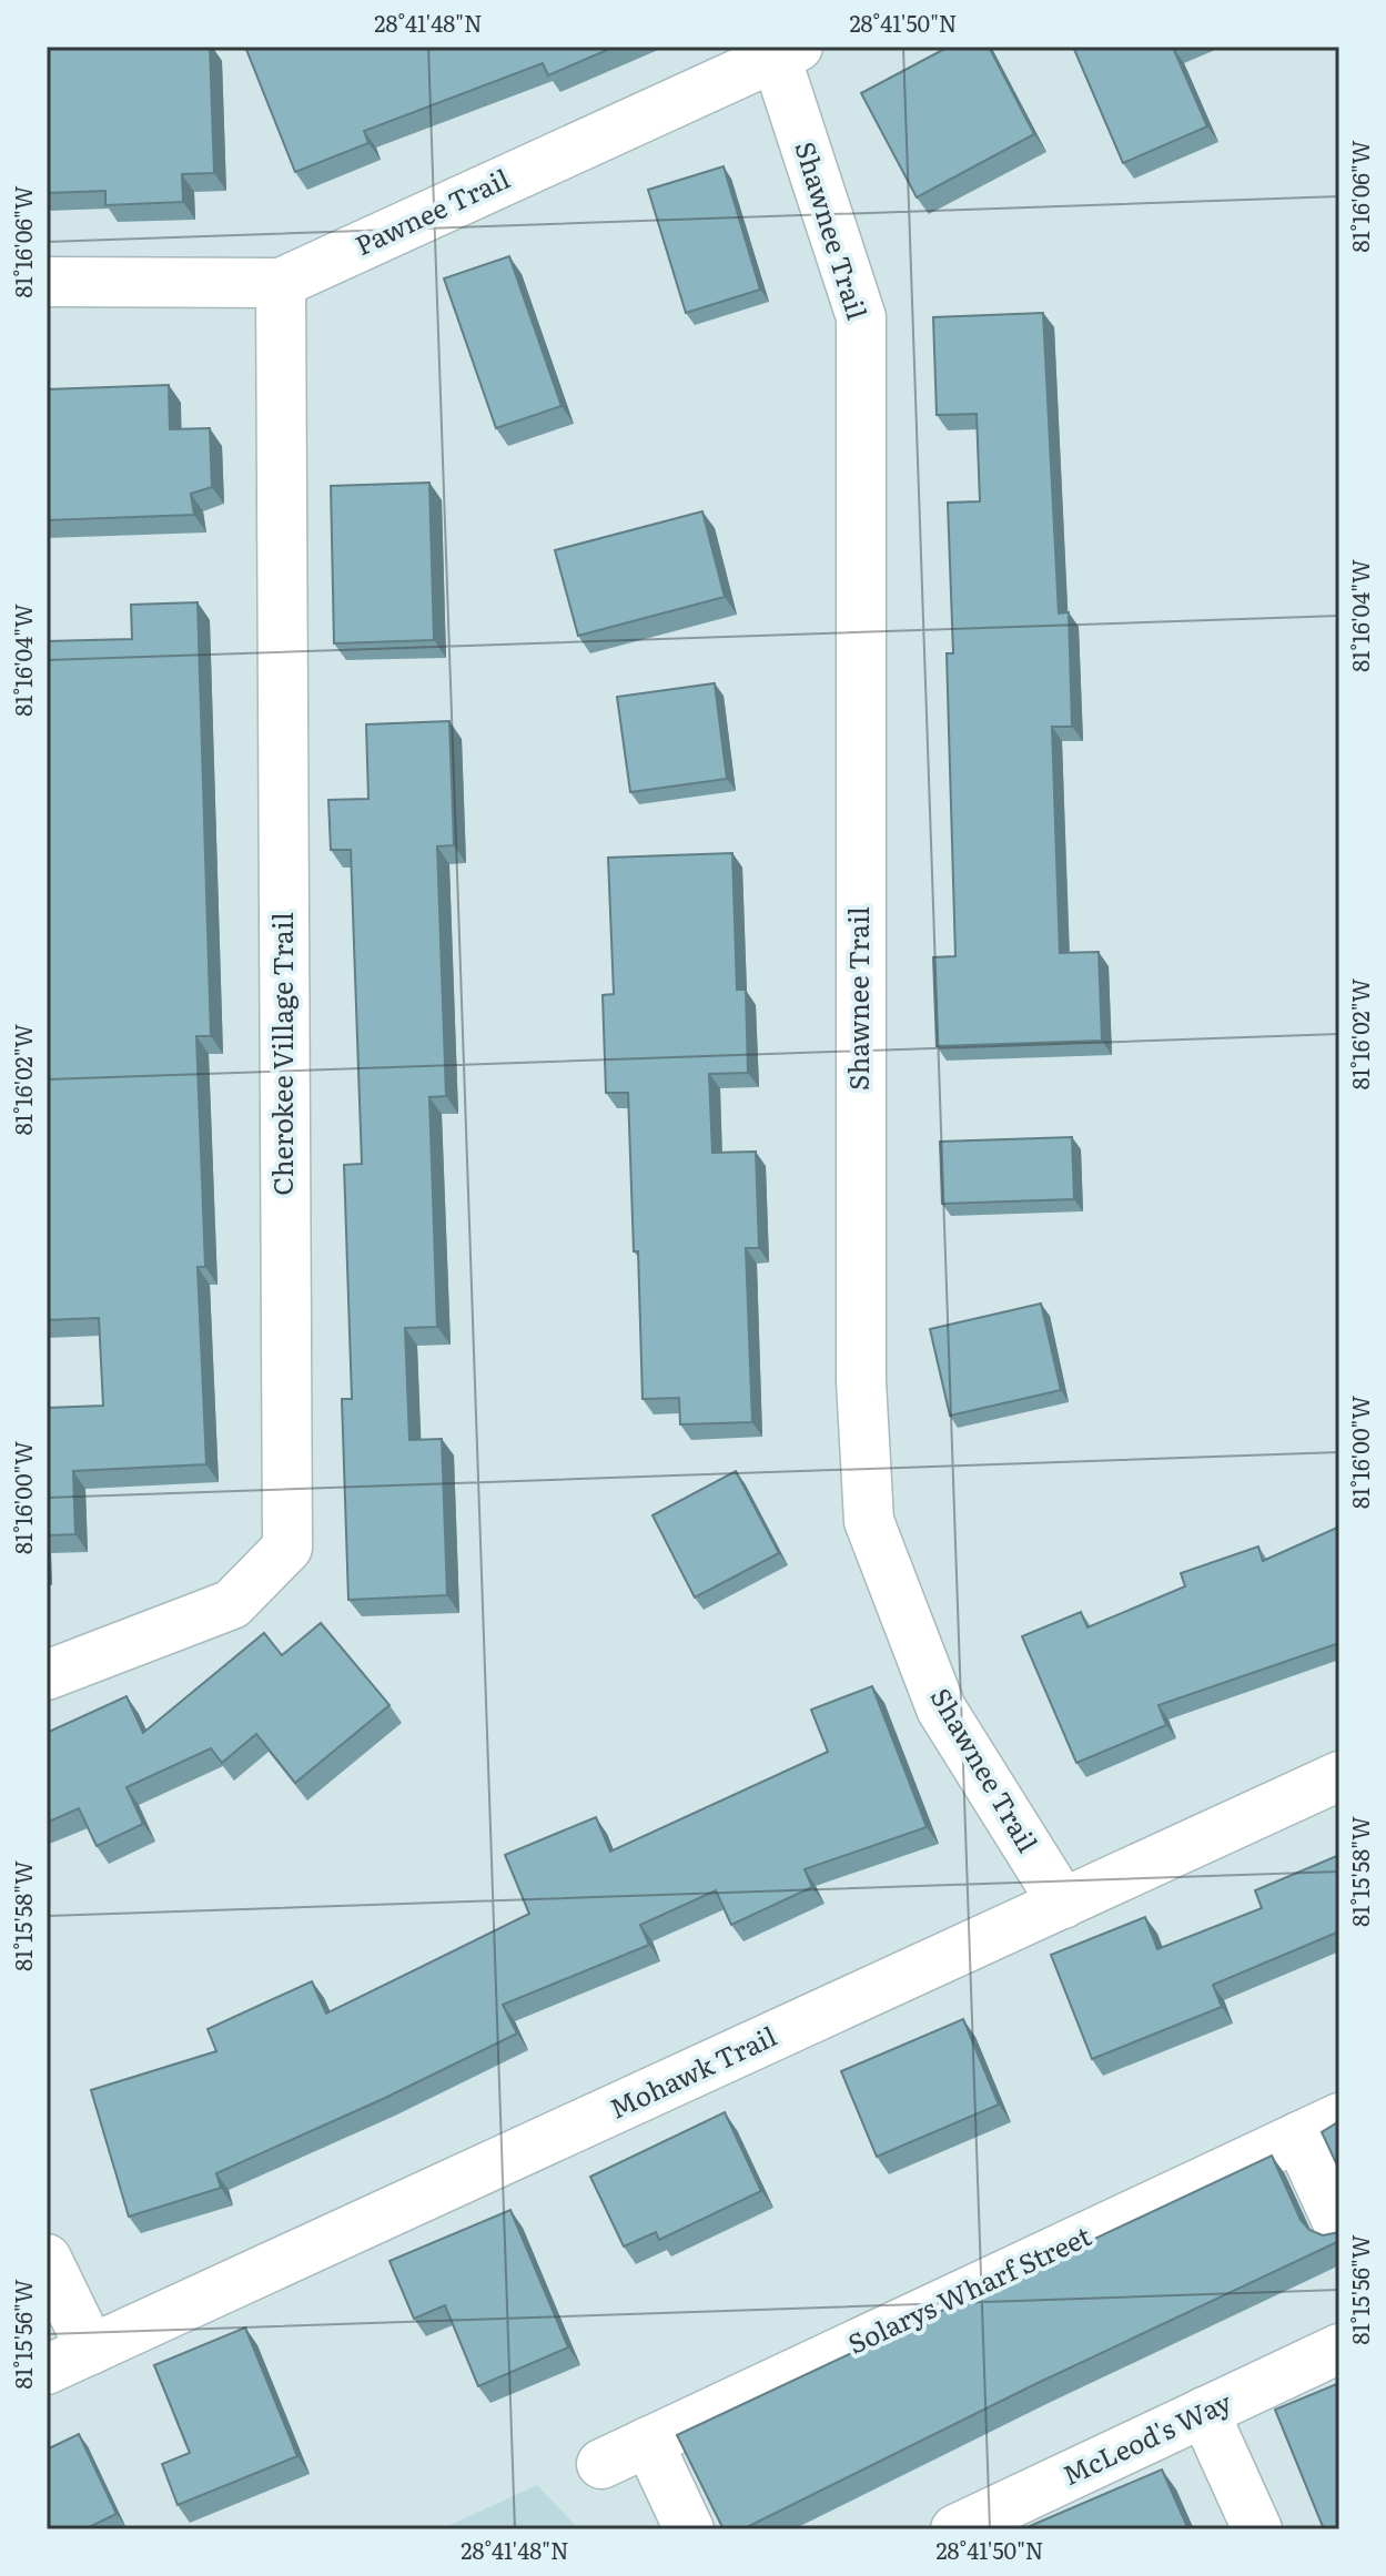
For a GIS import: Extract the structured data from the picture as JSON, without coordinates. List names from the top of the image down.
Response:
{
  "streets": {
    "street": [
      "Pawnee Trail",
      "Shawnee Trail",
      "Cherokee Village Trail",
      "Mohawk Trail",
      "Solarys Wharf Street",
      "McLeod's Way"
    ]
  },
  "crossings": [
    ["Pawnee Trail", "Shawnee Trail"],
    ["Pawnee Trail", "Cherokee Village Trail"],
    ["Shawnee Trail", "Mohawk Trail"]
  ],
  "coordinates": [
    "28°41'48\"N",
    "28°41'50\"N",
    "81°16'06\"W",
    "81°16'04\"W",
    "81°16'02\"W",
    "81°16'00\"W",
    "81°15'58\"W",
    "81°15'56\"W"
  ]
}
